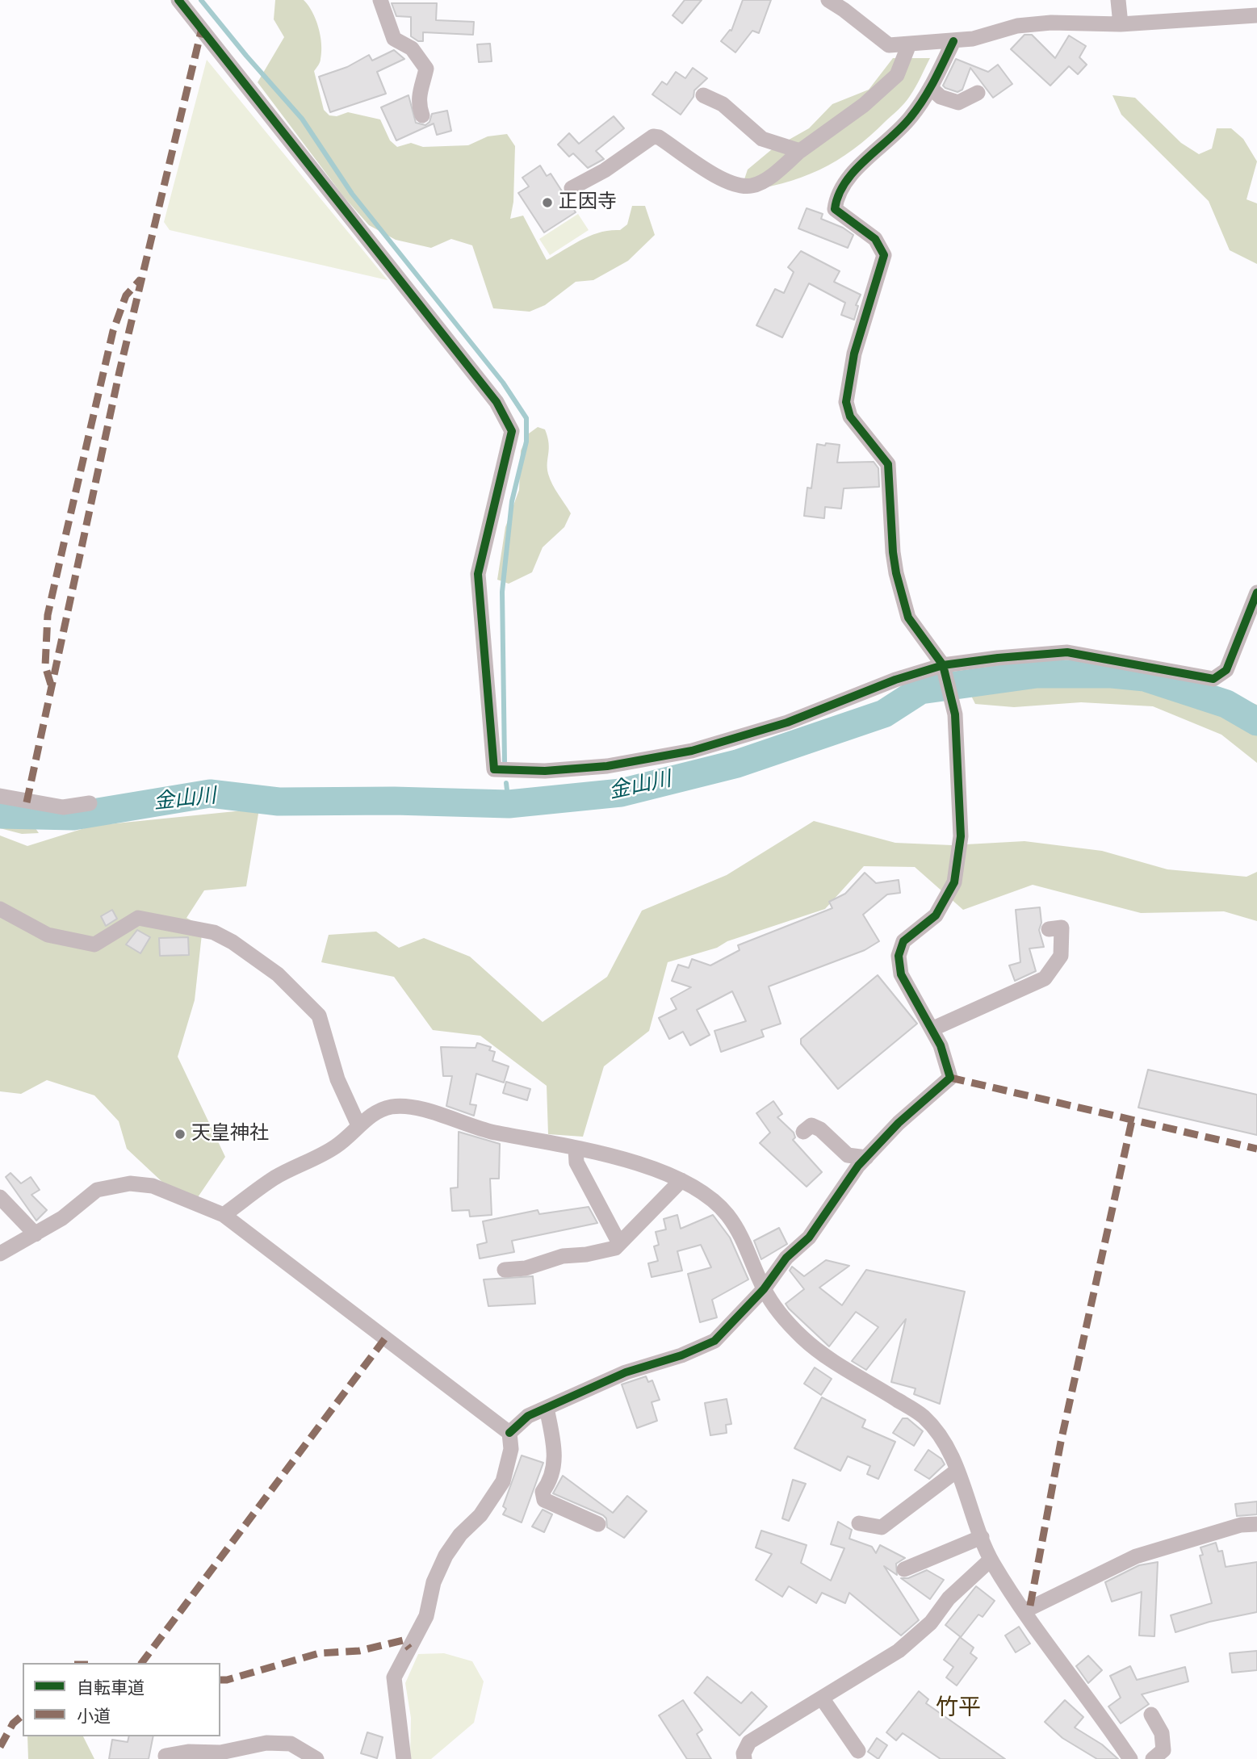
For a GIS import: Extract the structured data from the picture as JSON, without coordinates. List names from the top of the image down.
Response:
{
  "districts": ["竹平"],
  "water": ["金山川"],
  "places": ["正因寺", "天皇神社"],
  "legend": ["自転車道", "小道"]
}
